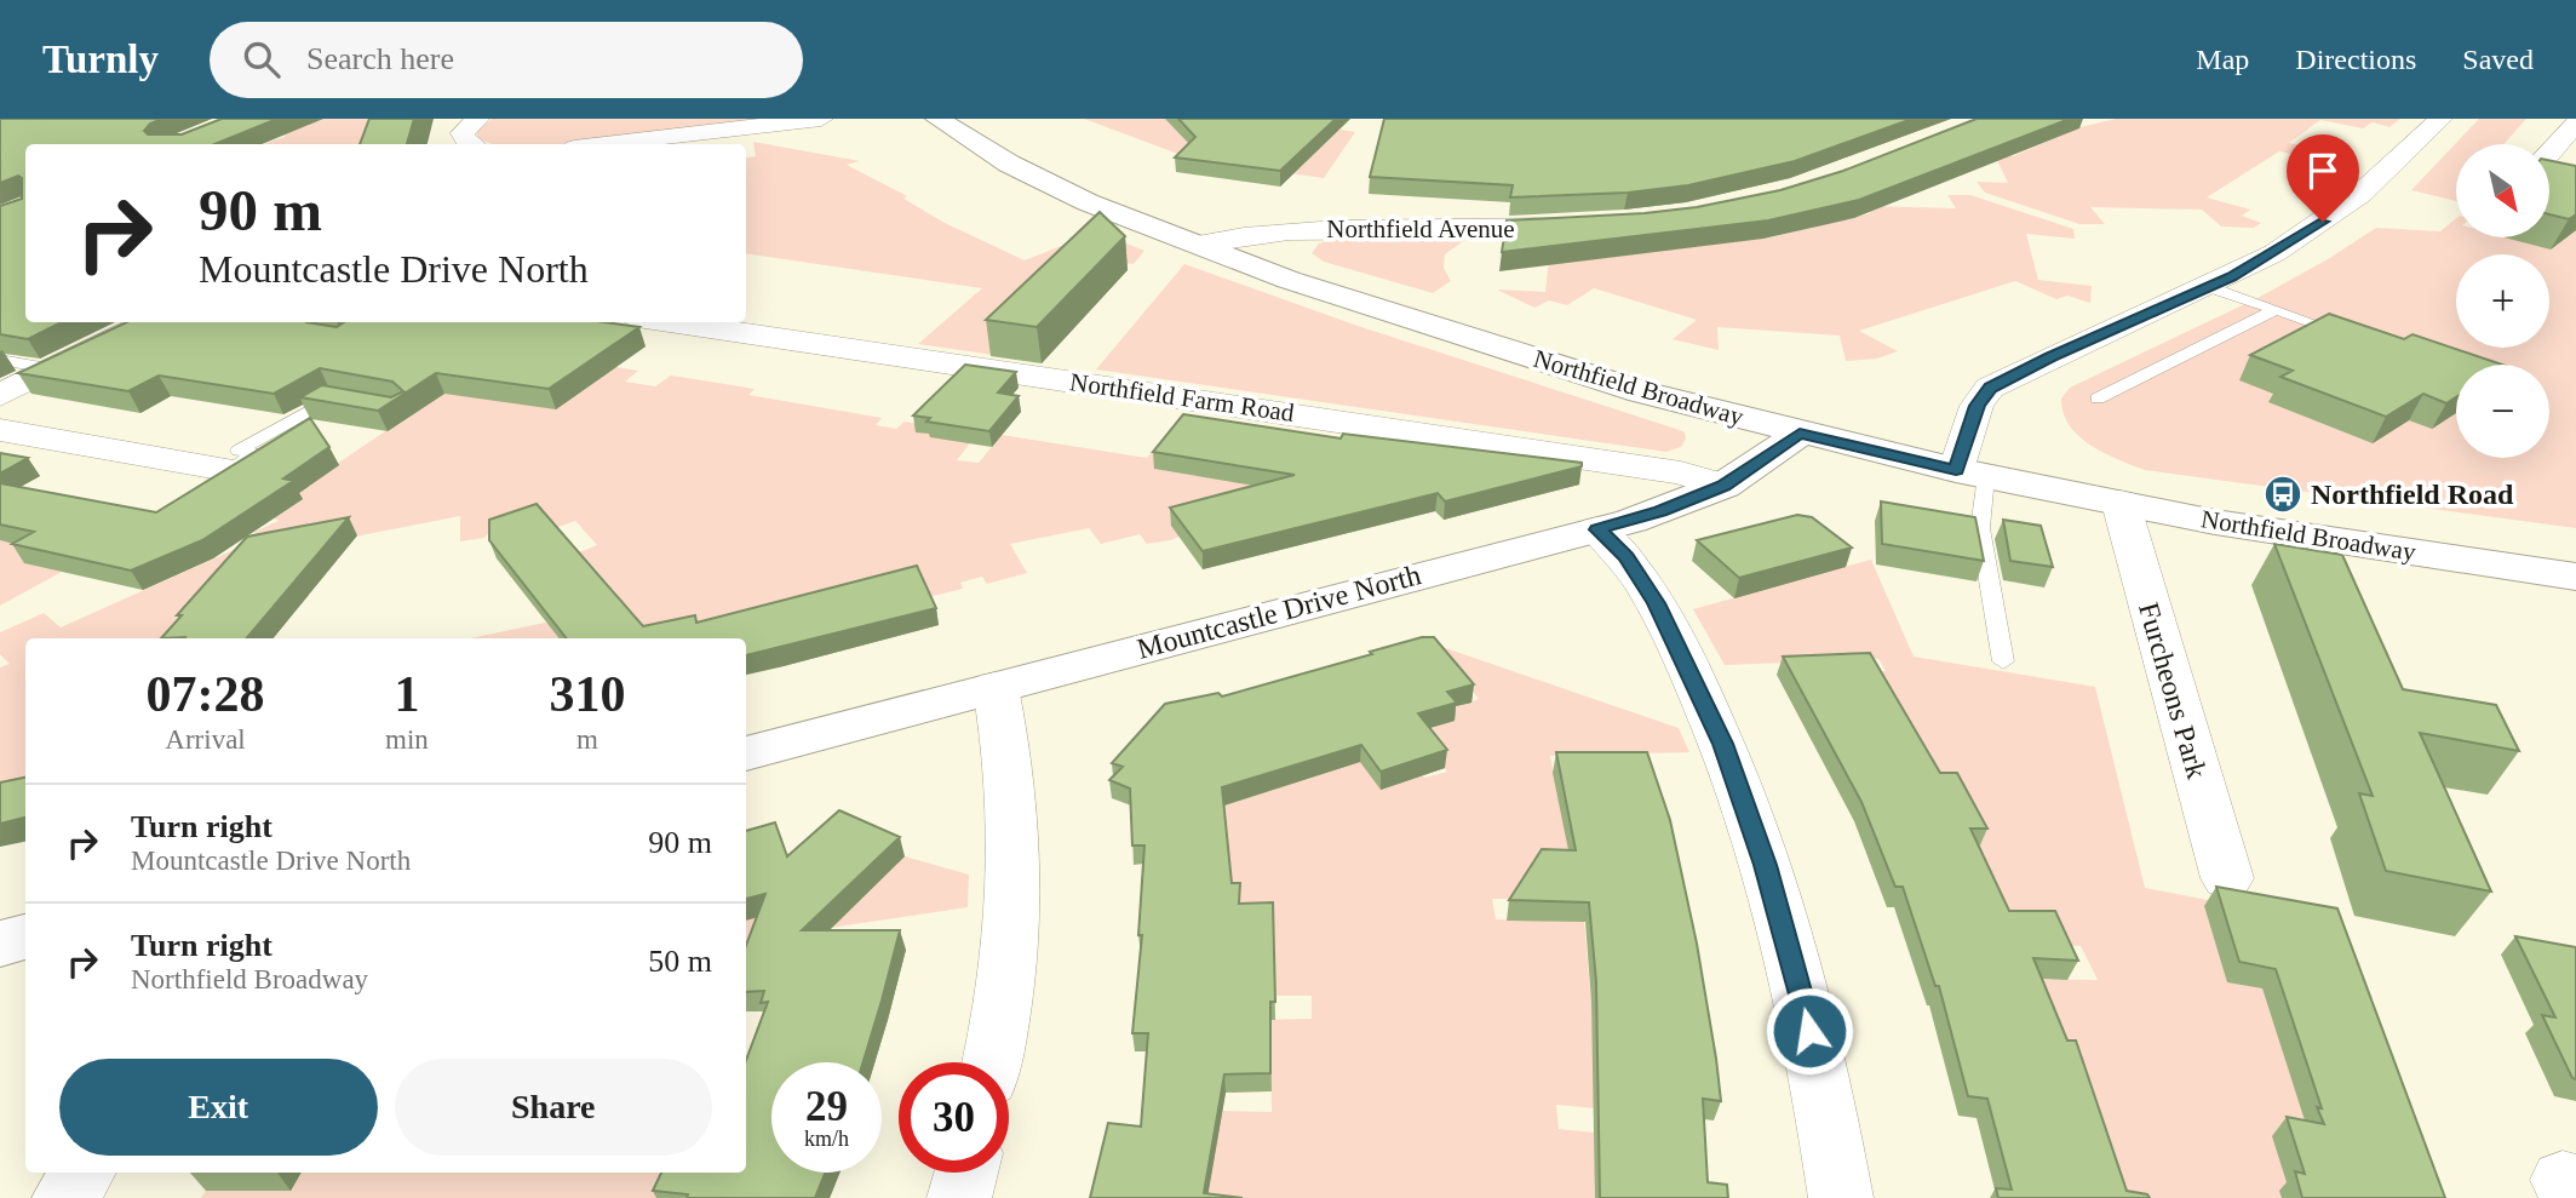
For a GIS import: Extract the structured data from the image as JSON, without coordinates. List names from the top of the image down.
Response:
{
  "streets": {
    "street": [
      "Northfield Avenue",
      "Northfield Broadway",
      "Northfield Farm Road",
      "Mountcastle Drive North",
      "Furcheons Park"
    ]
  },
  "crossings": [
    ["Northfield Avenue", "Northfield Broadway"],
    ["Northfield Broadway", "Mountcastle Drive North"],
    ["Northfield Broadway", "Furcheons Park"],
    ["Northfield Farm Road", "Mountcastle Drive North"]
  ],
  "places": {
    "bus stop": ["Northfield Road"]
  },
  "north": "bottom right",
  "page": {
    "header": "Turnly",
    "search": "Search here",
    "nav": ["Map", "Directions", "Saved"],
    "map_buttons": ["+", "−"],
    "turn": ["90 m", "Mountcastle Drive North"],
    "eta": [
      "07:28",
      "Arrival",
      "1",
      "min",
      "310",
      "m"
    ],
    "list": [
      {
        "name": "Turn right",
        "note": "Mountcastle Drive North",
        "value": "90 m"
      },
      {
        "name": "Turn right",
        "note": "Northfield Broadway",
        "value": "50 m"
      }
    ],
    "buttons": ["Exit", "Share"],
    "speed": "29 km/h",
    "limit": "30"
  }
}
